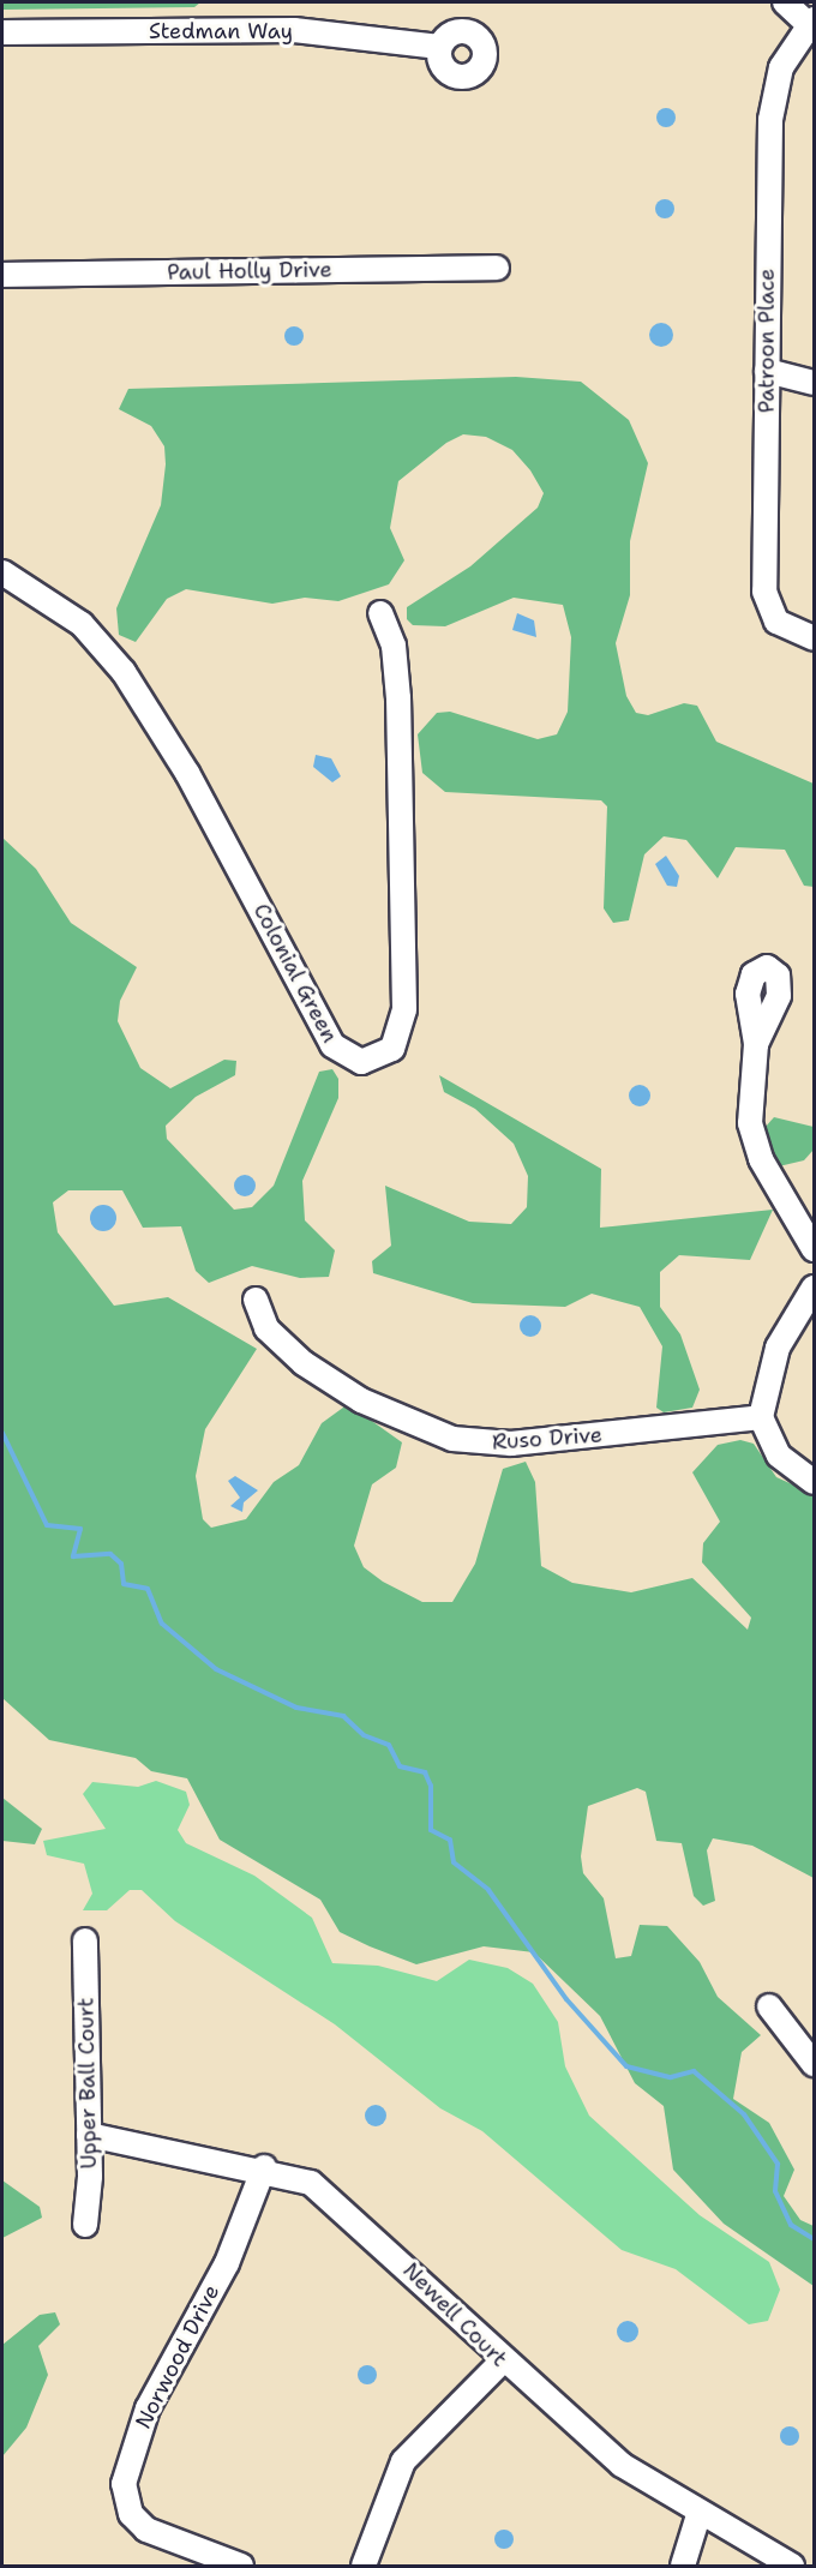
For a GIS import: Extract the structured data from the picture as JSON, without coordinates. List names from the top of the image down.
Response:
{
  "streets": {
    "street": [
      "Stedman Way",
      "Paul Holly Drive",
      "Patroon Place",
      "Colonial Green",
      "Ruso Drive",
      "Upper Ball Court",
      "Newell Court",
      "Norwood Drive"
    ]
  },
  "crossings": [
    ["Upper Ball Court", "Newell Court"],
    ["Newell Court", "Norwood Drive"]
  ]
}
